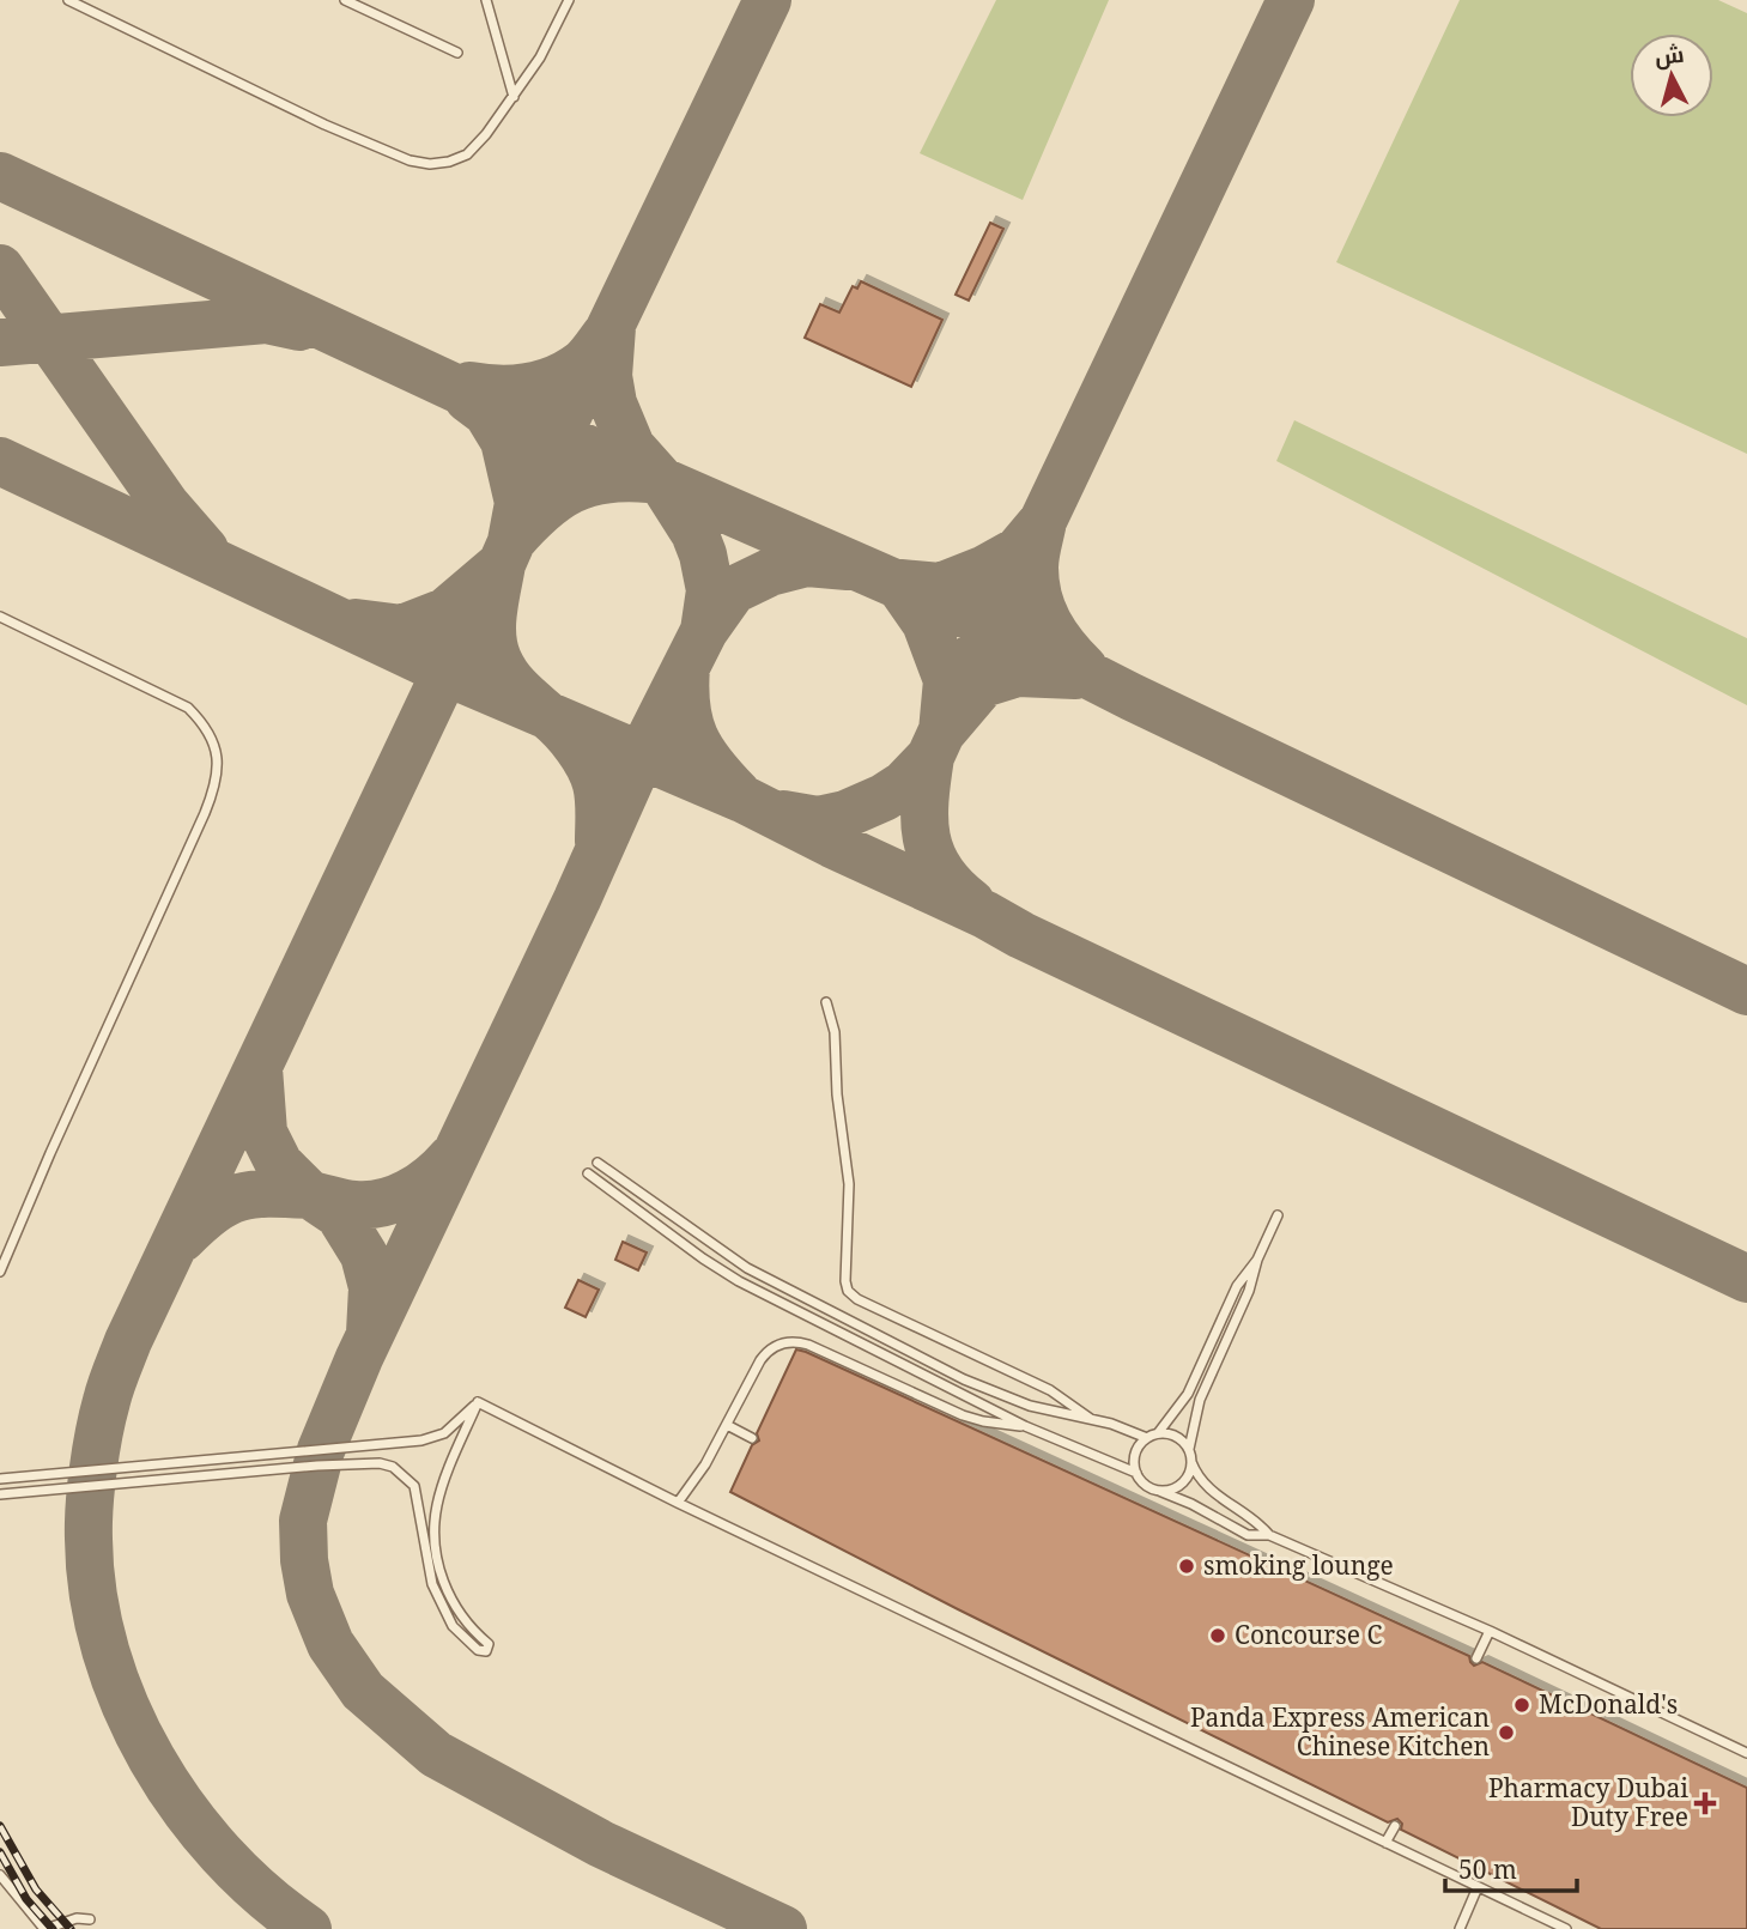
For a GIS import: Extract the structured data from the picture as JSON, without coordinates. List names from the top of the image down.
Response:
{
  "places": {
    "other": [
      "smoking lounge",
      "Concourse C",
      "McDonald's",
      "Panda Express American Chinese Kitchen"
    ],
    "health": ["Pharmacy Dubai Duty Free"]
  },
  "scale_bar": "50 m",
  "north": "top"
}
